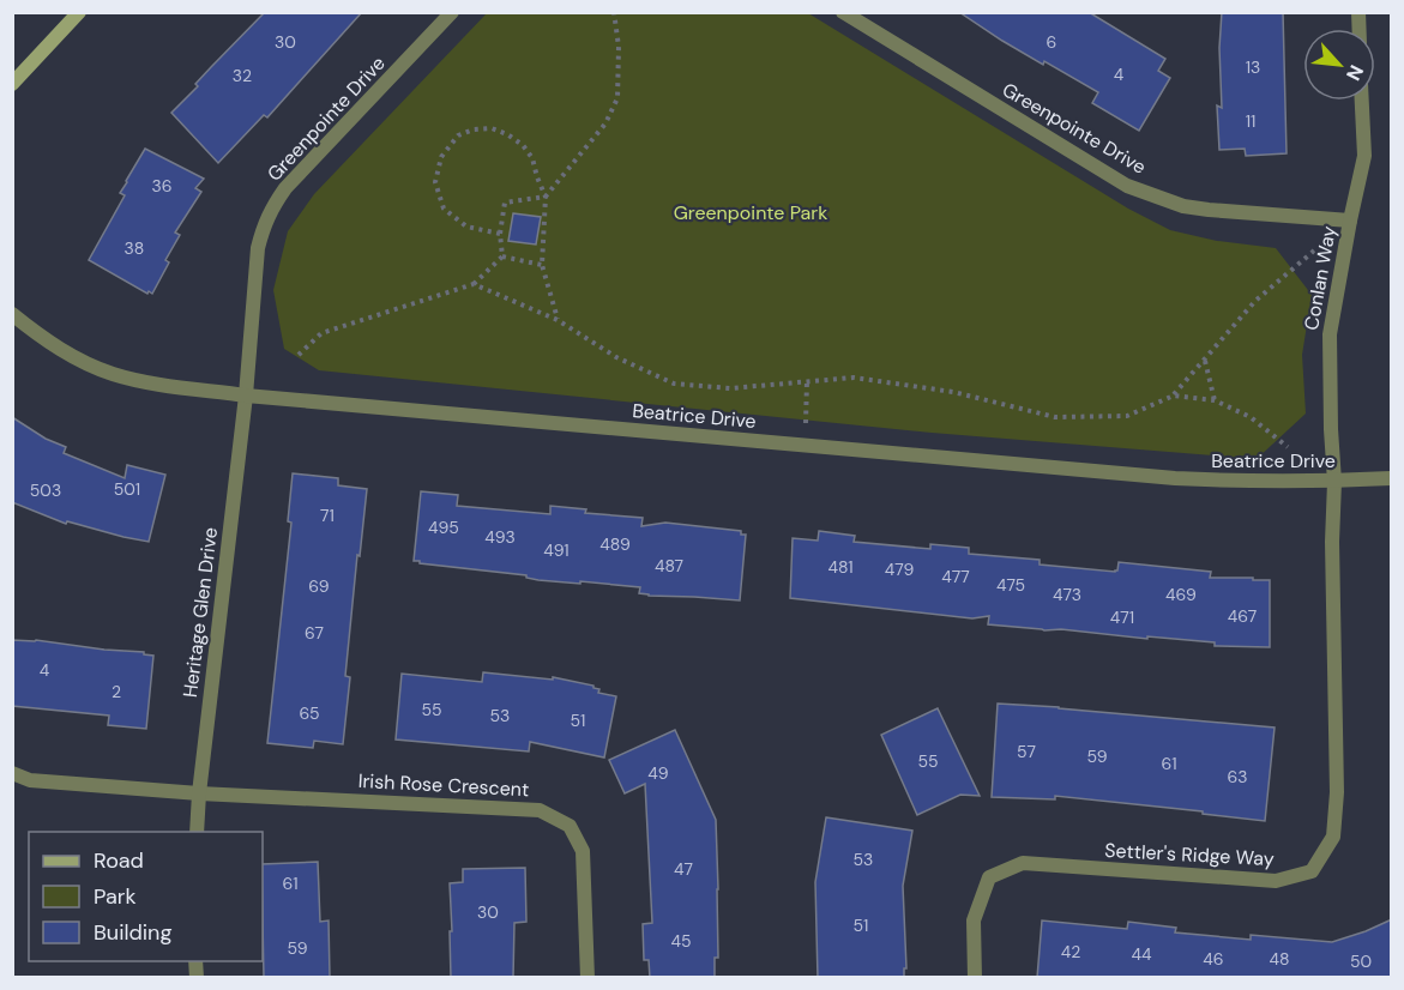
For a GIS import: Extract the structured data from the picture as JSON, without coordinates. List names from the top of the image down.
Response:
{
  "streets": {
    "street": [
      "Greenpointe Drive",
      "Conlan Way",
      "Beatrice Drive",
      "Heritage Glen Drive",
      "Irish Rose Crescent",
      "Settler's Ridge Way"
    ]
  },
  "crossings": [
    ["Greenpointe Drive", "Conlan Way"],
    ["Greenpointe Drive", "Beatrice Drive"],
    ["Greenpointe Drive", "Heritage Glen Drive"],
    ["Conlan Way", "Beatrice Drive"],
    ["Conlan Way", "Settler's Ridge Way"],
    ["Beatrice Drive", "Heritage Glen Drive"],
    ["Beatrice Drive", "Settler's Ridge Way"],
    ["Heritage Glen Drive", "Irish Rose Crescent"]
  ],
  "parks": ["Greenpointe Park"],
  "house_numbers": [
    "30",
    "6",
    "13",
    "4",
    "32",
    "11",
    "36",
    "38",
    "501",
    "503",
    "71",
    "495",
    "493",
    "489",
    "491",
    "487",
    "481",
    "479",
    "477",
    "475",
    "69",
    "473",
    "469",
    "467",
    "471",
    "67",
    "4",
    "2",
    "55",
    "65",
    "53",
    "51",
    "57",
    "59",
    "55",
    "61",
    "49",
    "63",
    "53",
    "47",
    "61",
    "30",
    "51",
    "45",
    "59",
    "42",
    "44",
    "46",
    "48",
    "50"
  ],
  "legend": ["Road", "Park", "Building"],
  "north": "bottom right"
}
